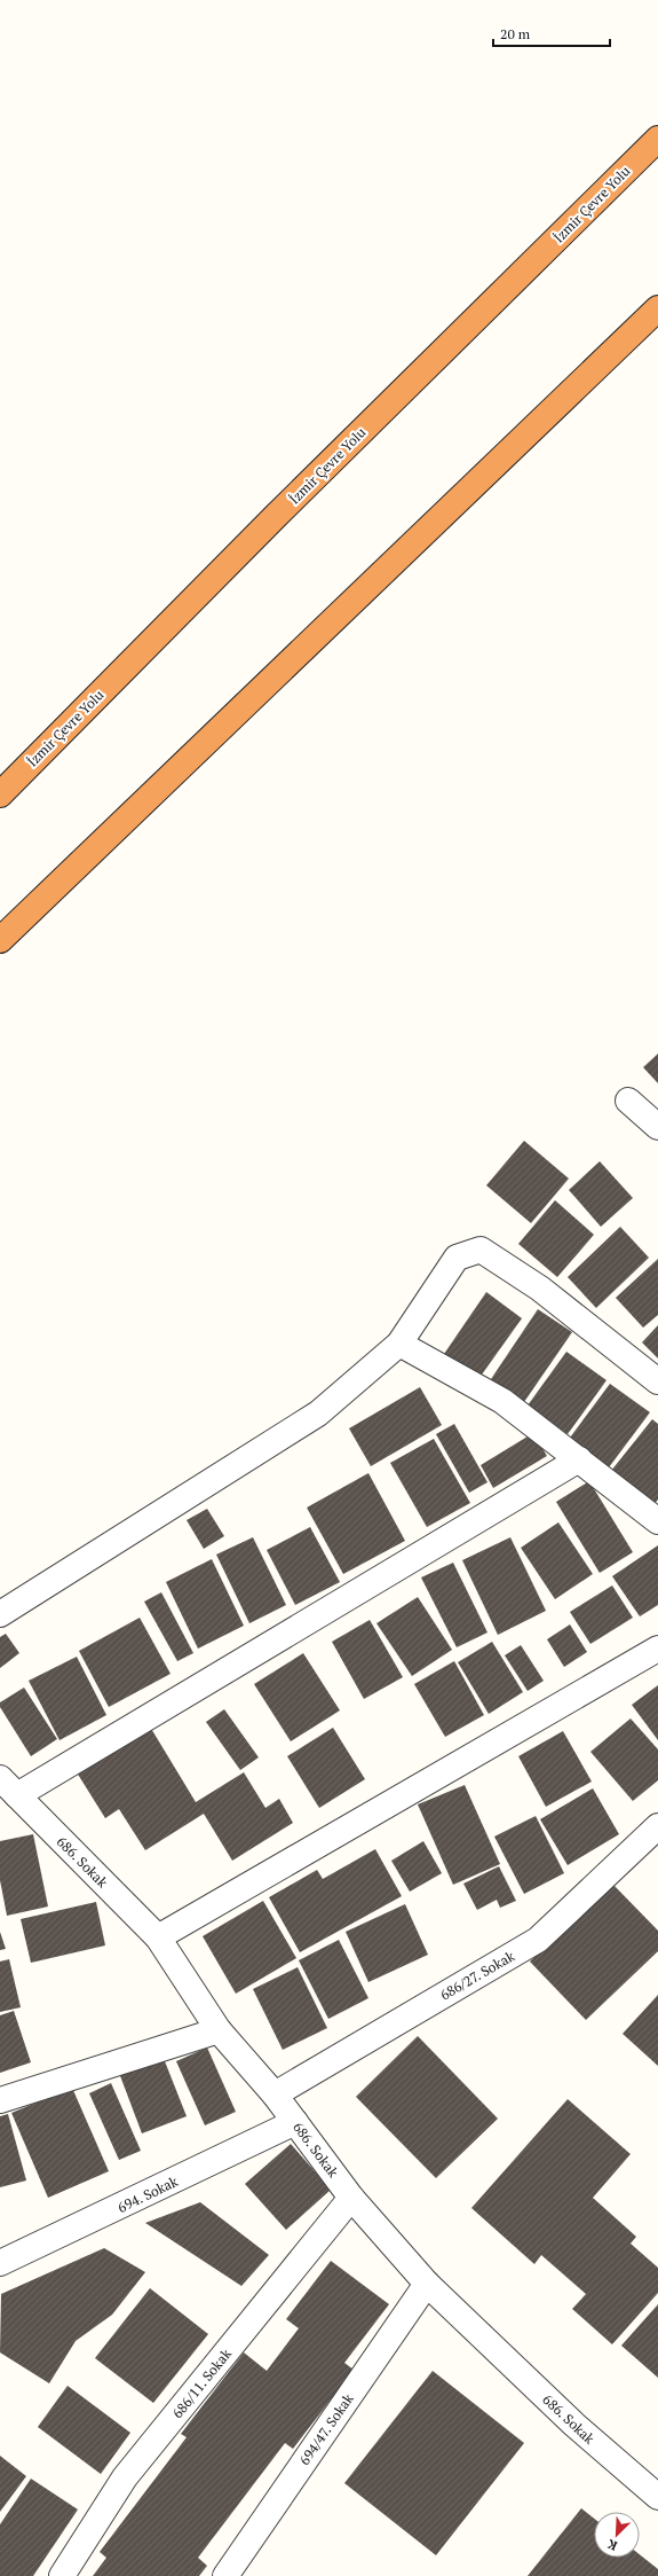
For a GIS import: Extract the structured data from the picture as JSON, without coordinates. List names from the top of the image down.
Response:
{
  "streets": {
    "highway": ["İzmir Çevre Yolu"],
    "street": [
      "686. Sokak",
      "686/27. Sokak",
      "694. Sokak",
      "686/11. Sokak",
      "694/47. Sokak"
    ]
  },
  "crossings": [
    ["686. Sokak", "686/27. Sokak"],
    ["686. Sokak", "694. Sokak"],
    ["686. Sokak", "686/11. Sokak"],
    ["686. Sokak", "694/47. Sokak"]
  ],
  "scale_bar": "20 m",
  "north": "bottom left"
}
